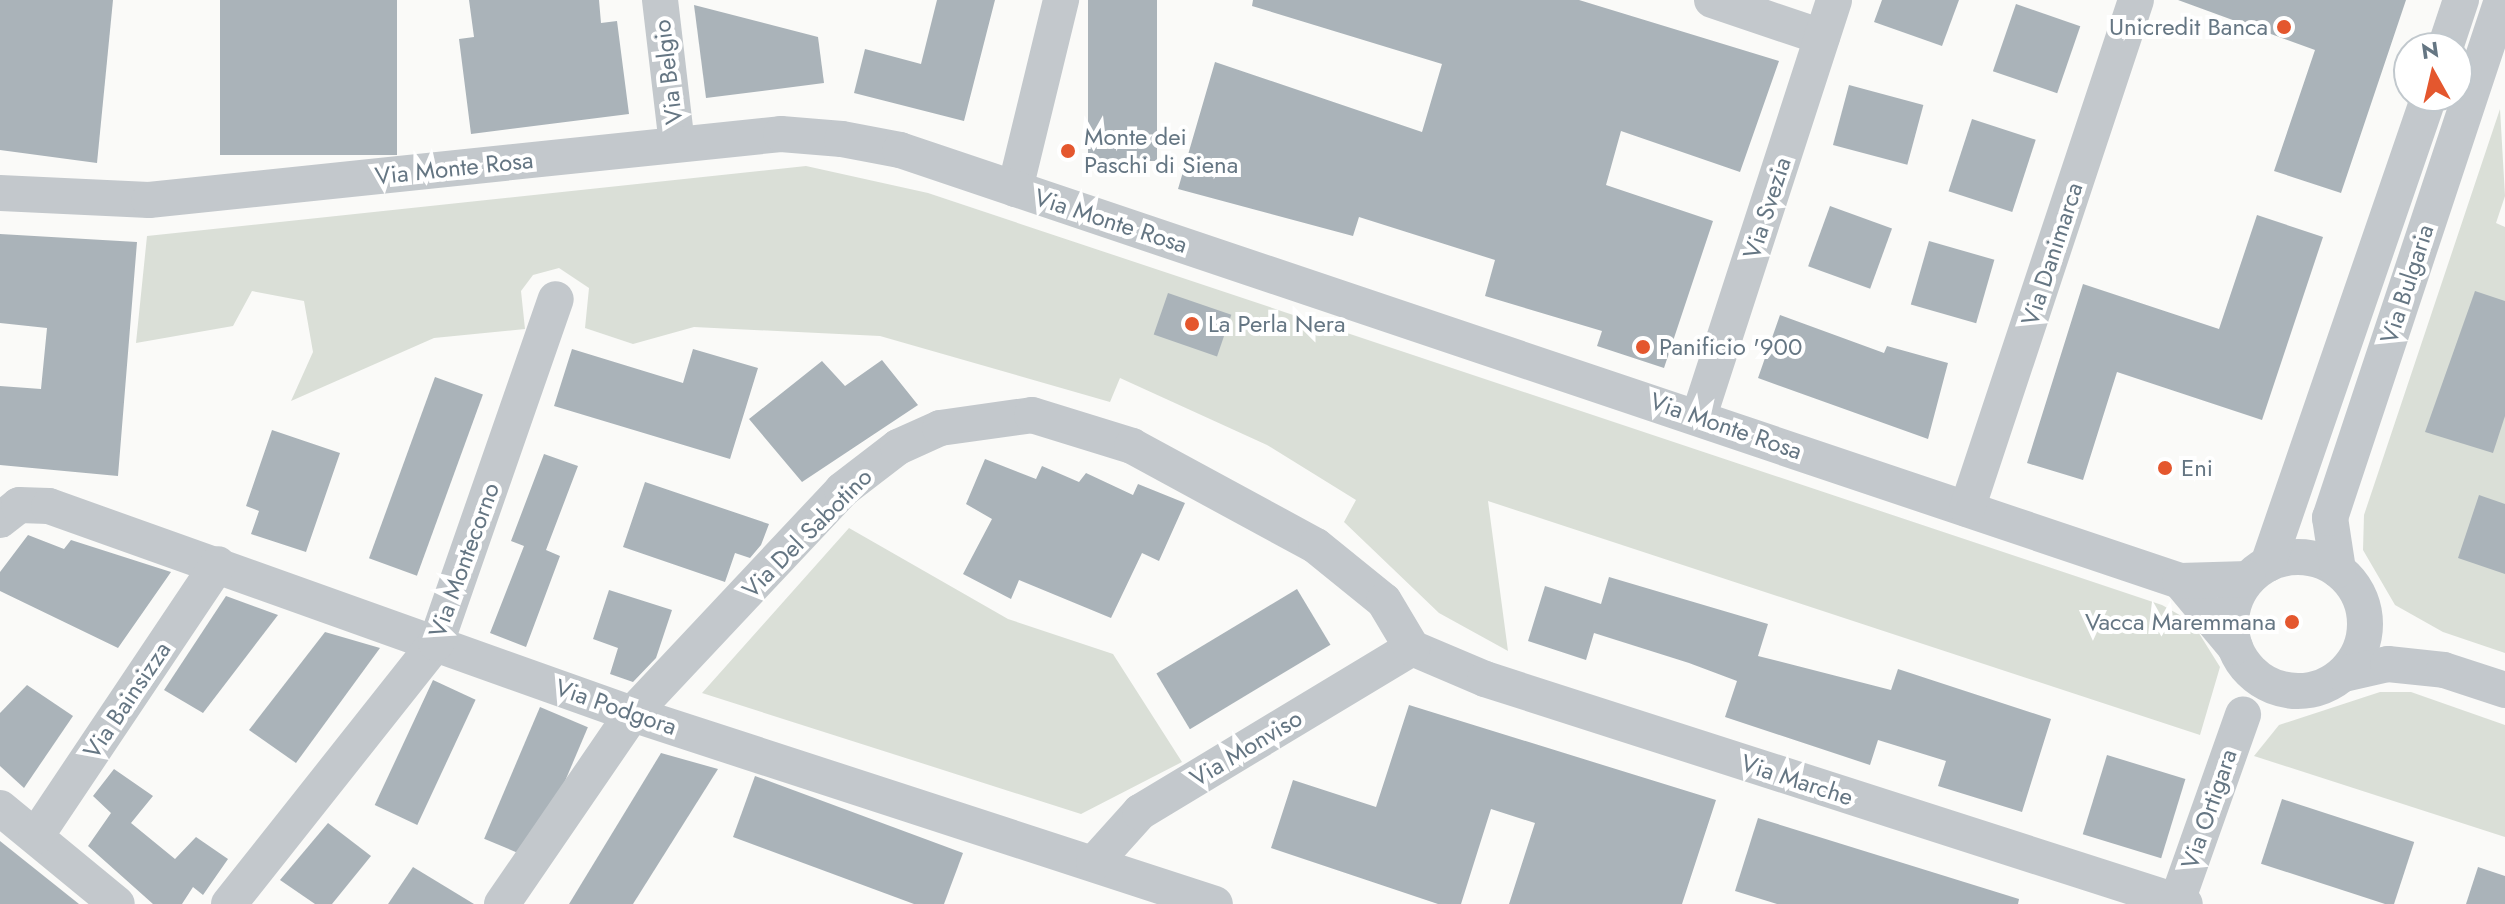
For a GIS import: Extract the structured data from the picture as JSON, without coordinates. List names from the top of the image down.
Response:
{
  "streets": {
    "street": [
      "Via Belgio",
      "Via Monte Rosa",
      "Via Svezia",
      "Via Danimarca",
      "Via Bulgaria",
      "Via Del Sabotino",
      "Via Montecorno",
      "Via Bainsizza",
      "Via Podgora",
      "Via Monviso",
      "Via Marche",
      "Via Ortigara"
    ]
  },
  "crossings": [
    ["Via Belgio", "Via Monte Rosa"],
    ["Via Monte Rosa", "Via Svezia"],
    ["Via Monte Rosa", "Via Danimarca"],
    ["Via Monte Rosa", "Via Bulgaria"],
    ["Via Monte Rosa", "Via Ortigara"],
    ["Via Bulgaria", "Via Ortigara"],
    ["Via Del Sabotino", "Via Podgora"],
    ["Via Del Sabotino", "Via Monviso"],
    ["Via Del Sabotino", "Via Marche"],
    ["Via Montecorno", "Via Podgora"],
    ["Via Bainsizza", "Via Podgora"],
    ["Via Podgora", "Via Monviso"],
    ["Via Monviso", "Via Marche"],
    ["Via Marche", "Via Ortigara"]
  ],
  "places": [
    "Unicredit Banca",
    "Monte dei Paschi di Siena",
    "La Perla Nera",
    "Panificio '900",
    "Eni",
    "Vacca Maremmana"
  ],
  "north": "top"
}
